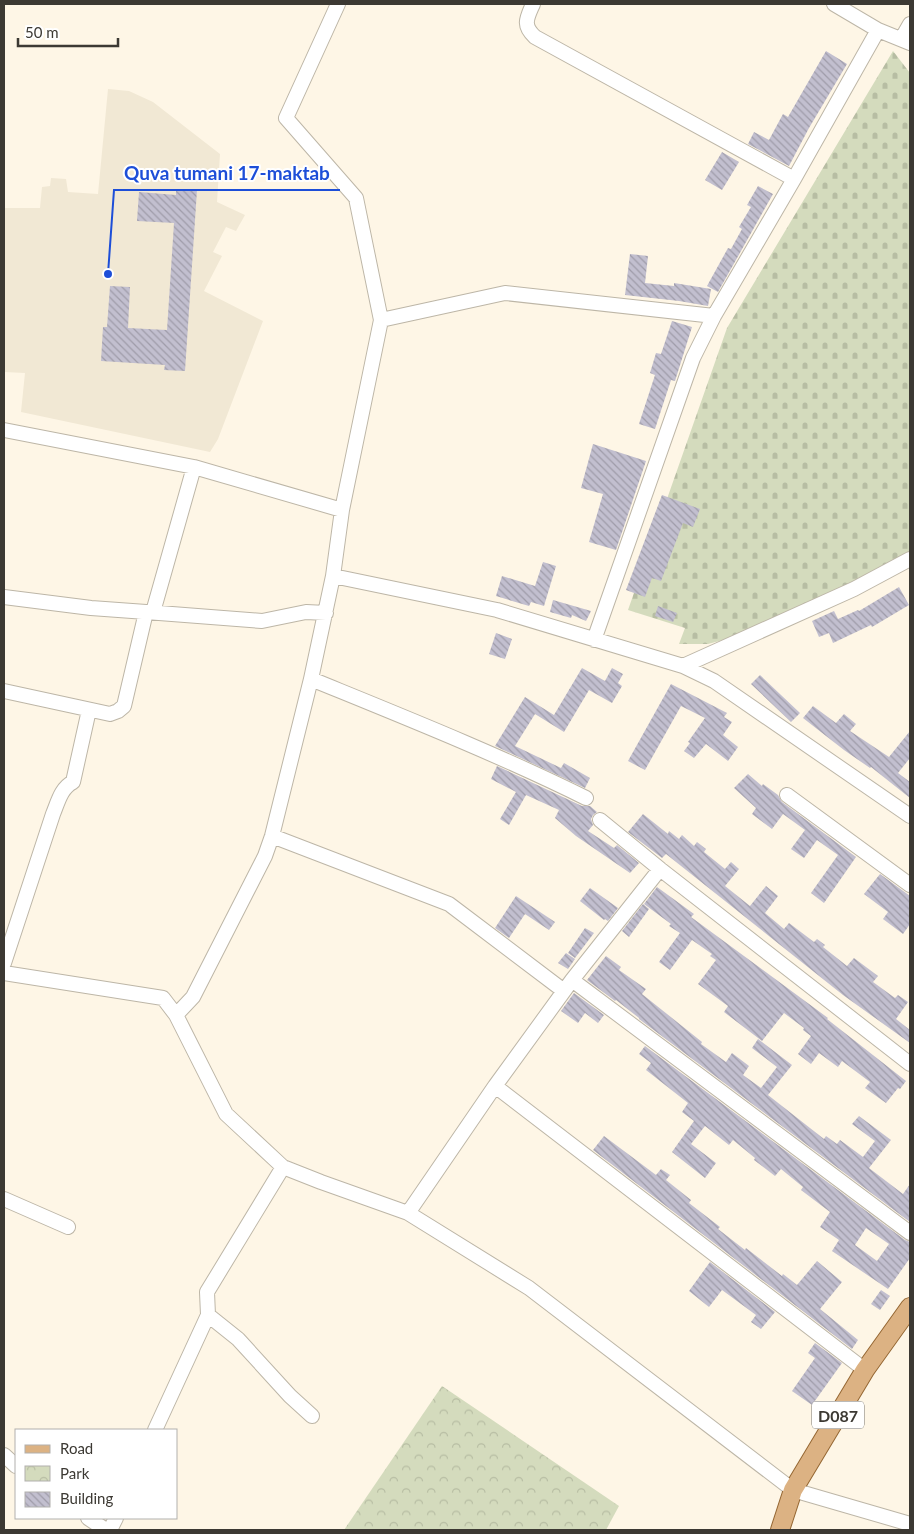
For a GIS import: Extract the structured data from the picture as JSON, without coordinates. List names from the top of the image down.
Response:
{
  "streets": {
    "main road": ["D087"]
  },
  "places": ["Quva tumani 17-maktab"],
  "legend": ["Road", "Park", "Building"],
  "scale_bar": "50 m"
}
